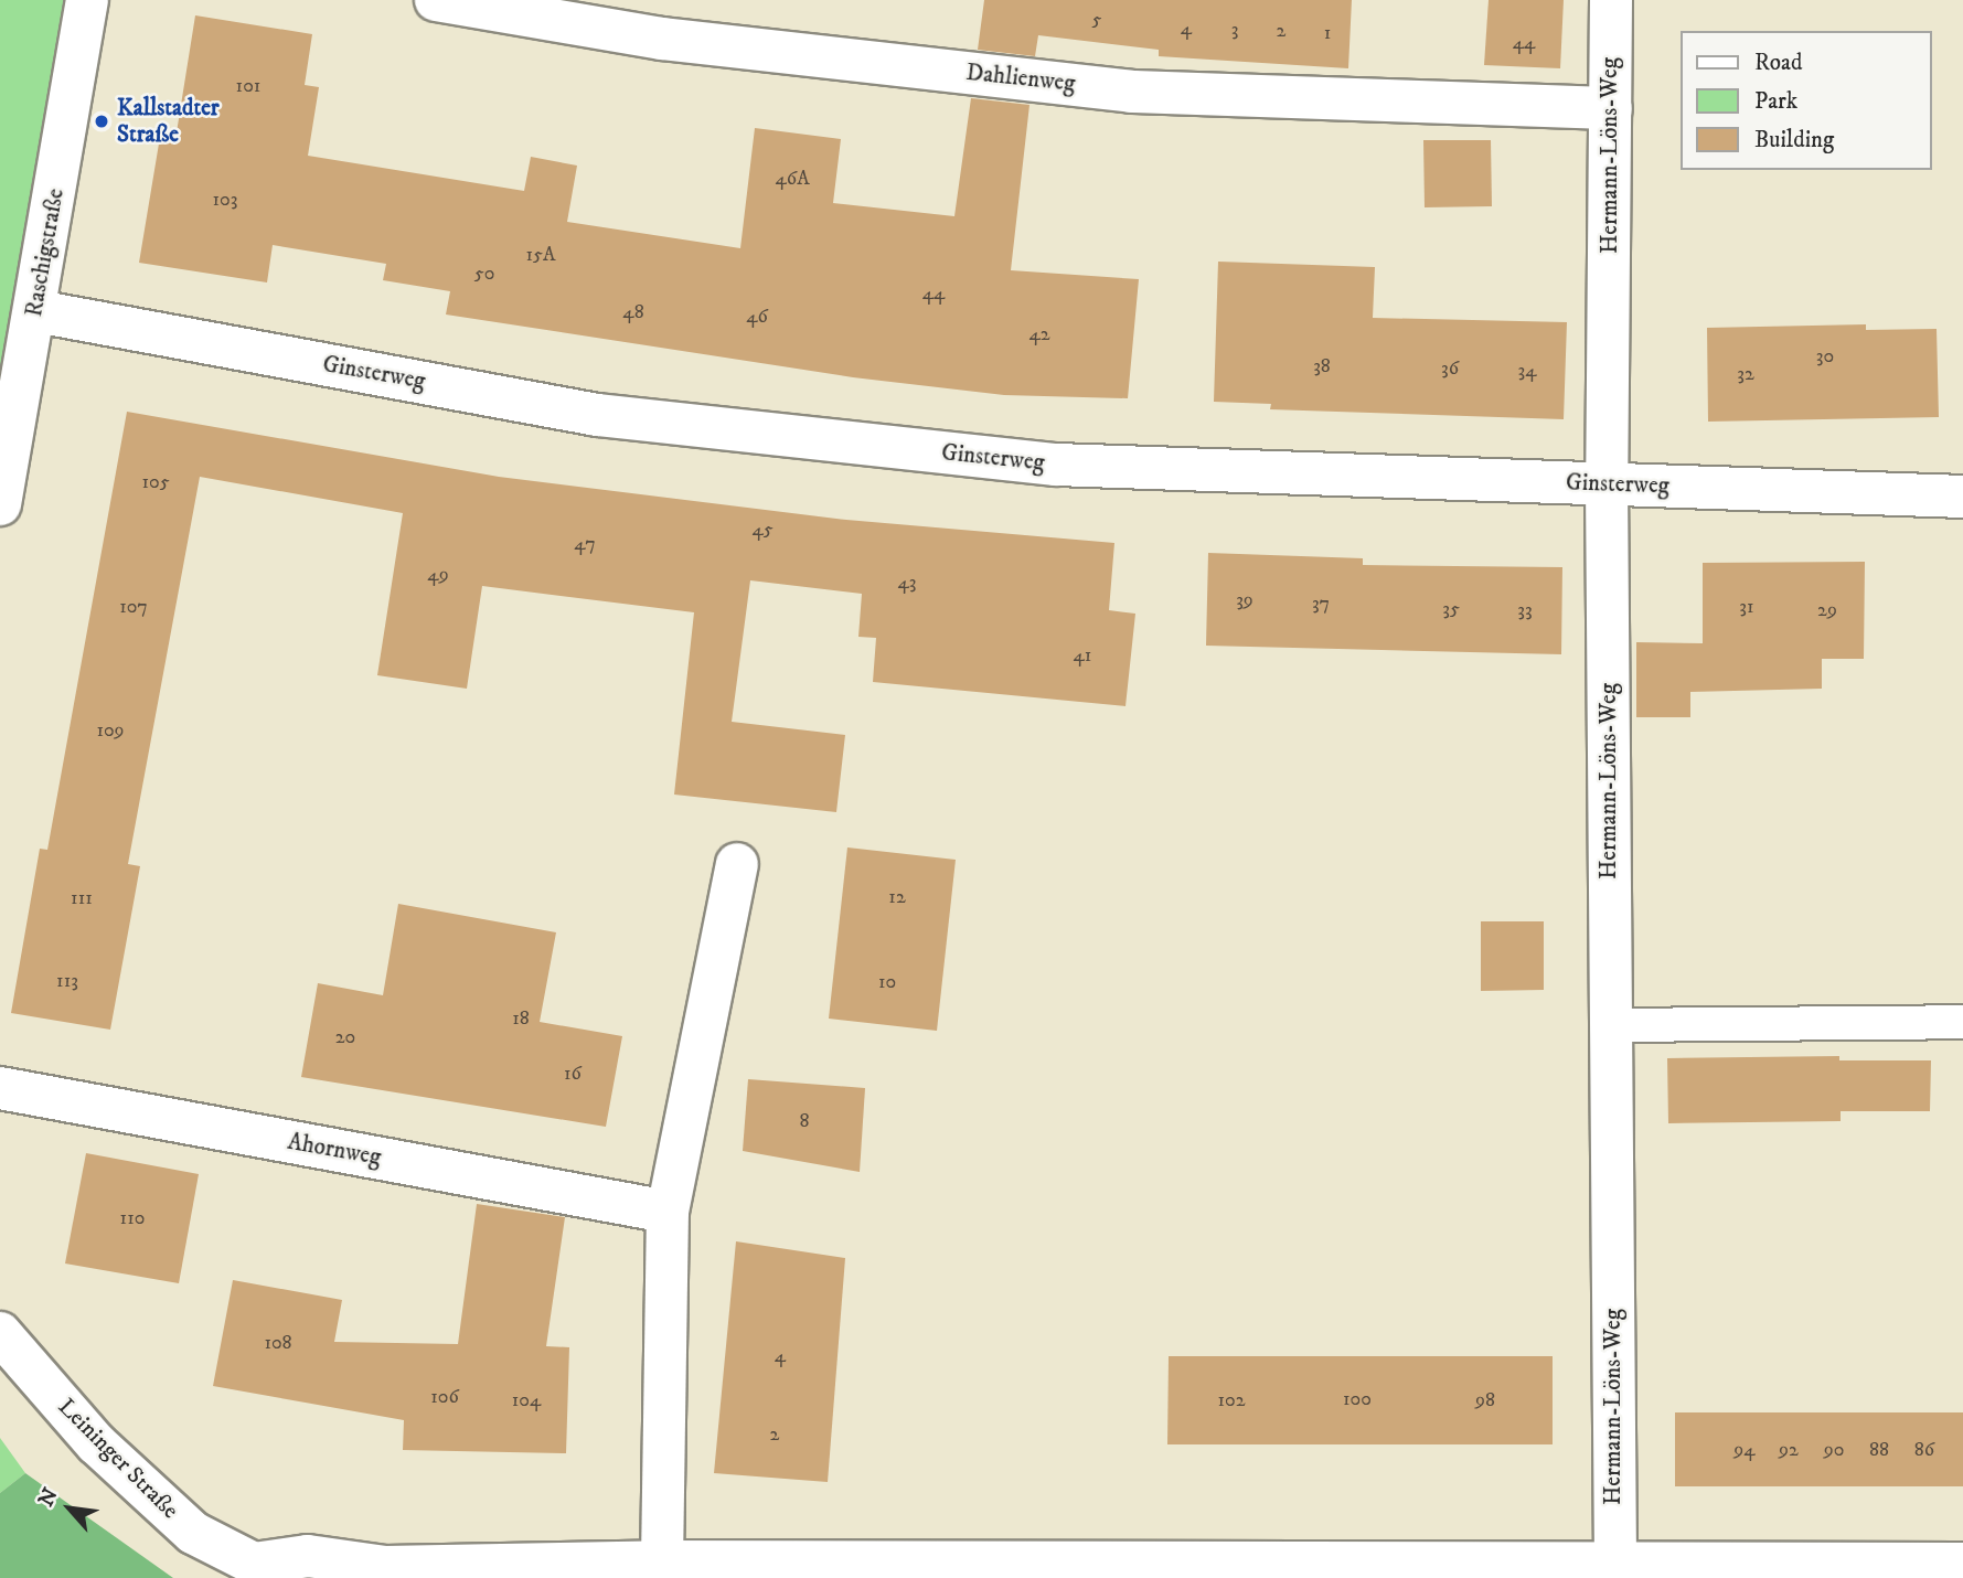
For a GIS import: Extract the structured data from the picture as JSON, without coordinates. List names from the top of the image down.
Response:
{
  "streets": {
    "street": [
      "Dahlienweg",
      "Hermann-Löns-Weg",
      "Raschigstraße",
      "Ginsterweg",
      "Ahornweg",
      "Leininger Straße"
    ]
  },
  "crossings": [
    ["Dahlienweg", "Hermann-Löns-Weg"],
    ["Hermann-Löns-Weg", "Ginsterweg"],
    ["Hermann-Löns-Weg", "Leininger Straße"],
    ["Raschigstraße", "Ginsterweg"]
  ],
  "places": ["Kallstadter Straße"],
  "house_numbers": [
    "5",
    "4",
    "3",
    "2",
    "1",
    "44",
    "101",
    "46A",
    "103",
    "15A",
    "50",
    "44",
    "48",
    "46",
    "42",
    "30",
    "38",
    "36",
    "34",
    "32",
    "105",
    "45",
    "47",
    "49",
    "43",
    "39",
    "37",
    "107",
    "31",
    "35",
    "33",
    "29",
    "41",
    "109",
    "12",
    "111",
    "113",
    "10",
    "18",
    "20",
    "16",
    "8",
    "110",
    "108",
    "4",
    "106",
    "100",
    "104",
    "102",
    "98",
    "2",
    "94",
    "92",
    "90",
    "88",
    "86"
  ],
  "legend": ["Road", "Park", "Building"],
  "north": "top left"
}
